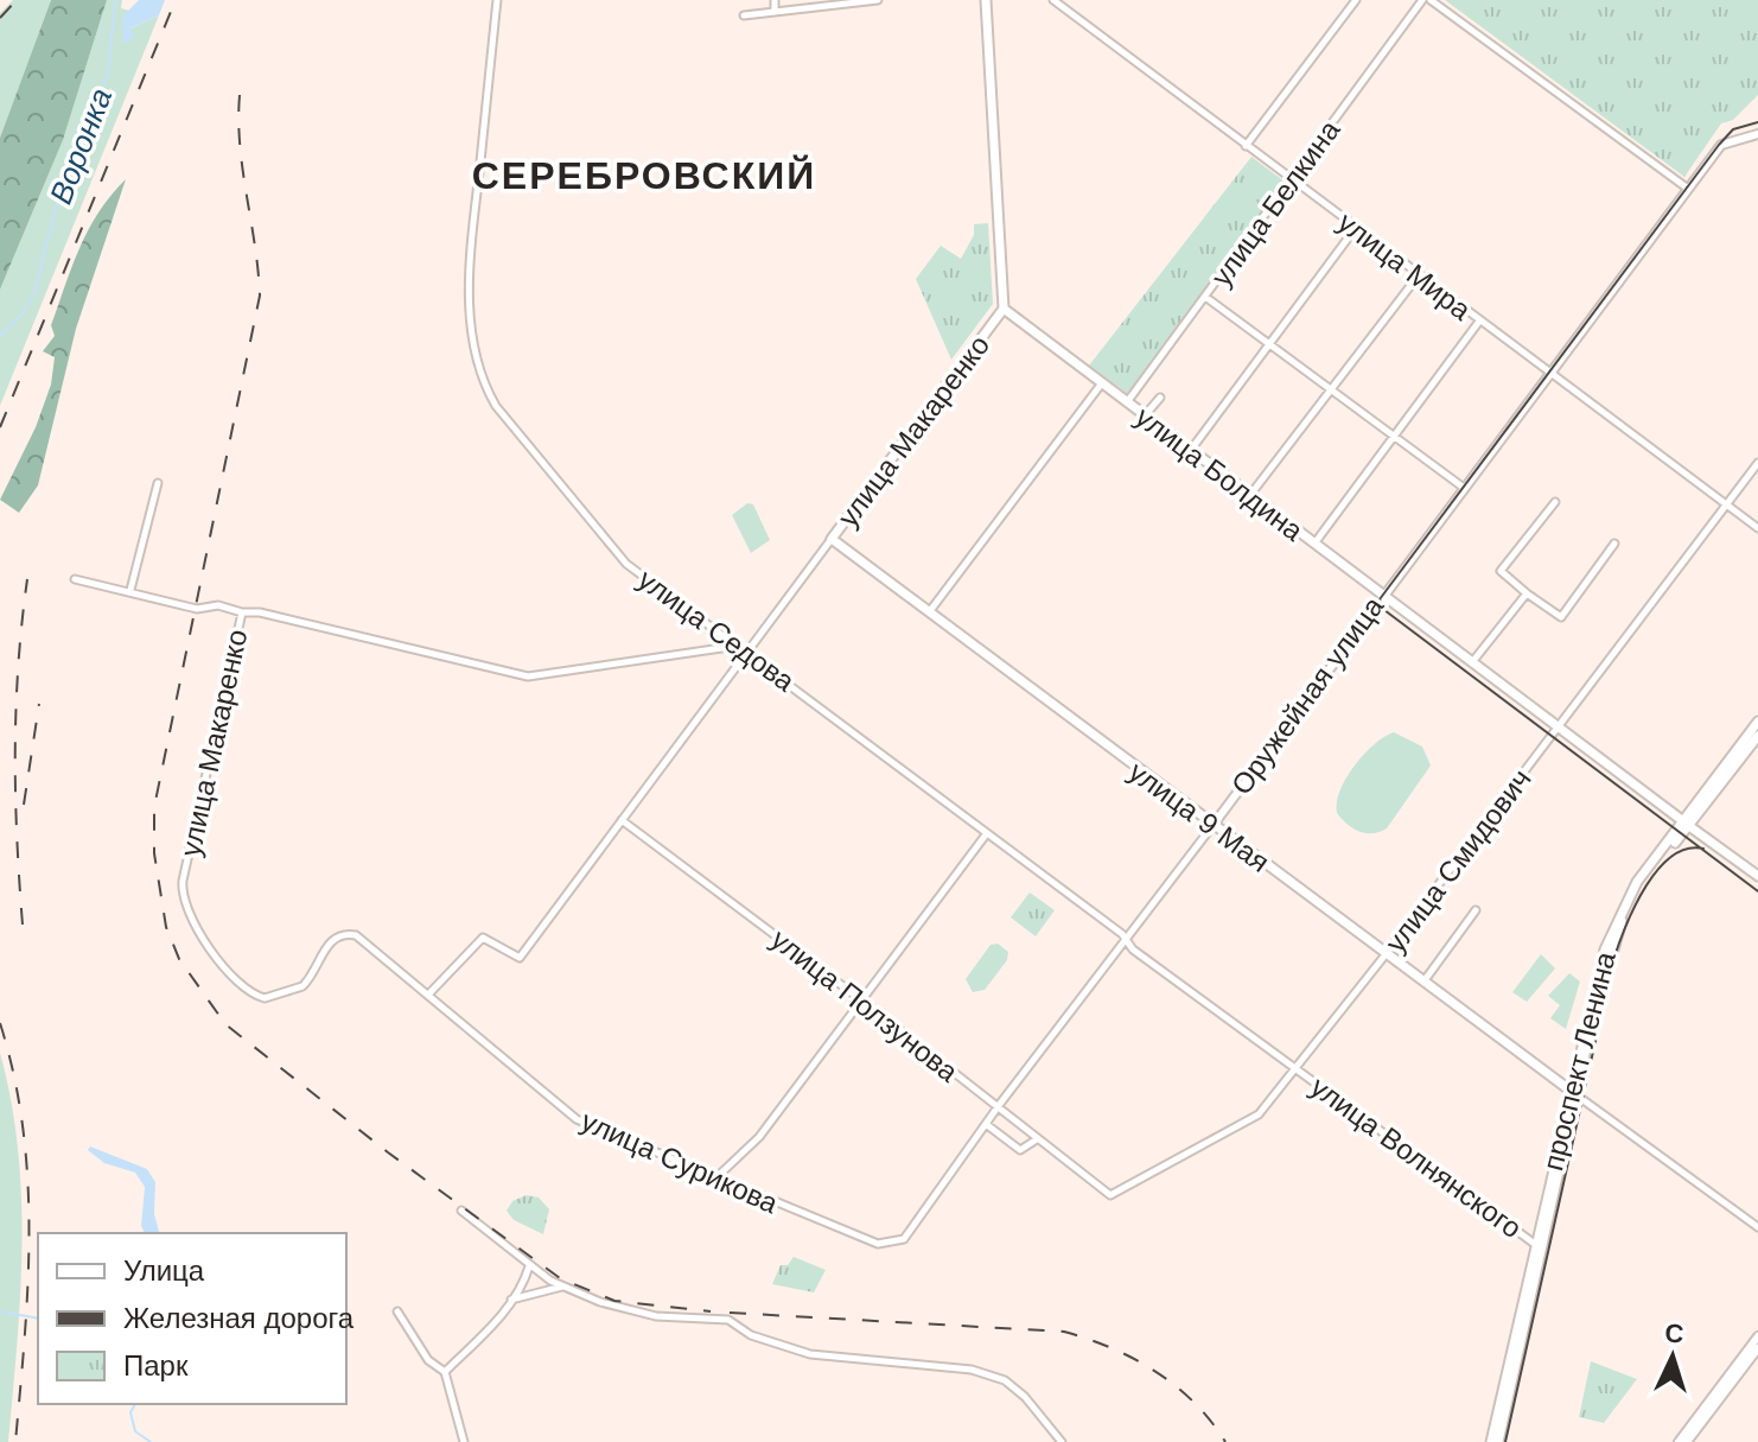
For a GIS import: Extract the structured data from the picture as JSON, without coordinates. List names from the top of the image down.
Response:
{
  "streets": {
    "main road": [
      "улица Макаренко",
      "улица Болдина",
      "улица 9 Мая",
      "проспект Ленина"
    ],
    "street": [
      "улица Белкина",
      "улица Мира",
      "улица Седова",
      "Оружейная улица",
      "улица Смидович",
      "улица Ползунова",
      "улица Волнянского",
      "улица Сурикова"
    ]
  },
  "crossings": [
    ["улица Белкина", "улица Мира"],
    ["улица Белкина", "улица Болдина"],
    ["улица Мира", "Оружейная улица"],
    ["улица Мира", "улица Смидович"],
    ["улица Макаренко", "улица Болдина"],
    ["улица Макаренко", "улица Седова"],
    ["улица Макаренко", "улица 9 Мая"],
    ["улица Макаренко", "улица Ползунова"],
    ["улица Макаренко", "улица Сурикова"],
    ["улица Болдина", "Оружейная улица"],
    ["улица Болдина", "улица Смидович"],
    ["улица Болдина", "проспект Ленина"],
    ["улица Седова", "Оружейная улица"],
    ["улица Седова", "улица Смидович"],
    ["улица Седова", "улица Волнянского"],
    ["Оружейная улица", "улица 9 Мая"],
    ["Оружейная улица", "улица Ползунова"],
    ["Оружейная улица", "улица Сурикова"],
    ["улица 9 Мая", "улица Смидович"],
    ["улица 9 Мая", "проспект Ленина"],
    ["улица Смидович", "улица Ползунова"],
    ["улица Смидович", "улица Волнянского"],
    ["проспект Ленина", "улица Волнянского"]
  ],
  "districts": ["СЕРЕБРОВСКИЙ"],
  "water": ["Воронка"],
  "legend": ["Улица", "Железная дорога", "Парк"],
  "north": "top"
}
